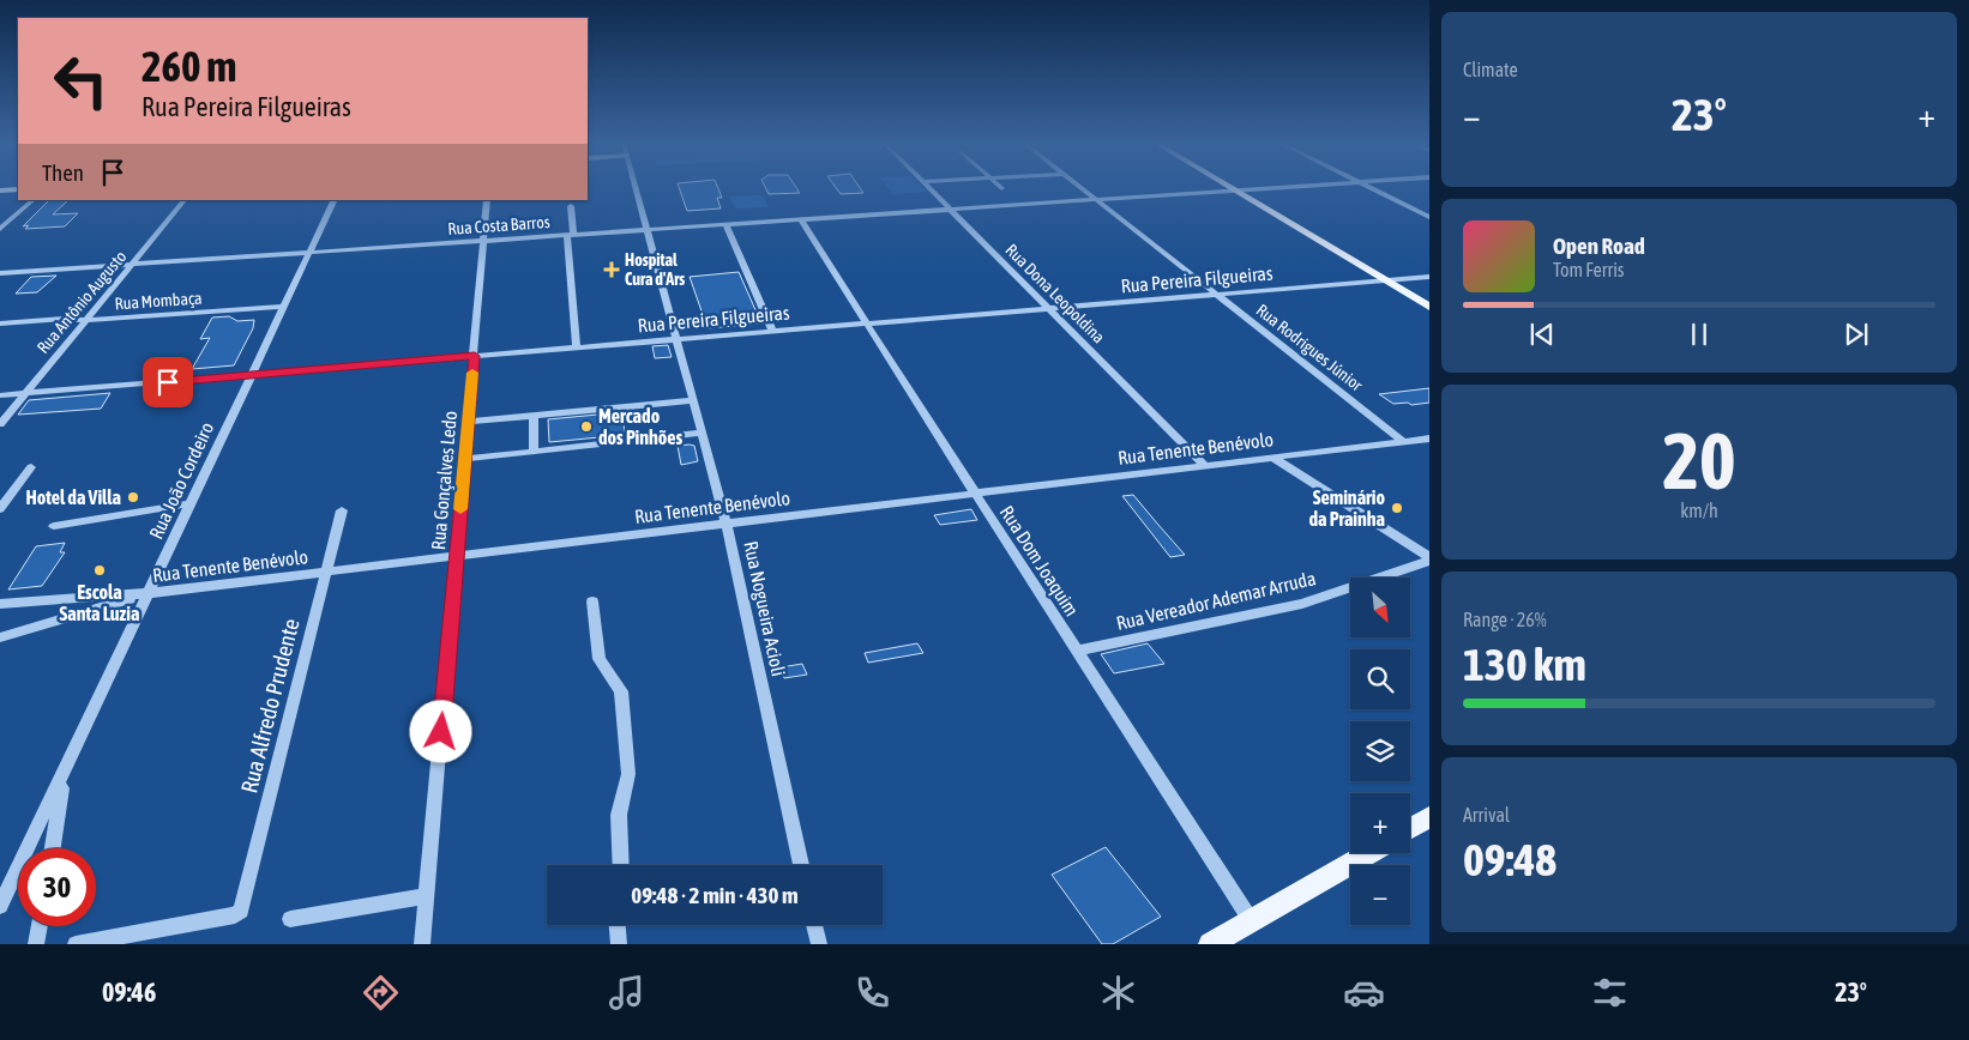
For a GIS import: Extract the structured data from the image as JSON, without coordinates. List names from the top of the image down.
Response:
{
  "streets": {
    "street": [
      "Rua Costa Barros",
      "Rua Pereira Filgueiras",
      "Rua Dona Leopoldina",
      "Rua Mombaça",
      "Rua Antônio Augusto",
      "Rua Rodrigues Júnior",
      "Rua Tenente Benévolo",
      "Rua João Cordeiro",
      "Rua Gonçalves Ledo",
      "Rua Dom Joaquim",
      "Rua Vereador Ademar Arruda",
      "Rua Nogueira Acioli",
      "Rua Alfredo Prudente"
    ]
  },
  "crossings": [
    ["Rua Costa Barros", "Rua Dona Leopoldina"],
    ["Rua Costa Barros", "Rua Antônio Augusto"],
    ["Rua Costa Barros", "Rua Rodrigues Júnior"],
    ["Rua Costa Barros", "Rua João Cordeiro"],
    ["Rua Costa Barros", "Rua Gonçalves Ledo"],
    ["Rua Costa Barros", "Rua Dom Joaquim"],
    ["Rua Costa Barros", "Rua Nogueira Acioli"],
    ["Rua Pereira Filgueiras", "Rua Dona Leopoldina"],
    ["Rua Pereira Filgueiras", "Rua Antônio Augusto"],
    ["Rua Pereira Filgueiras", "Rua Rodrigues Júnior"],
    ["Rua Pereira Filgueiras", "Rua João Cordeiro"],
    ["Rua Pereira Filgueiras", "Rua Gonçalves Ledo"],
    ["Rua Pereira Filgueiras", "Rua Dom Joaquim"],
    ["Rua Pereira Filgueiras", "Rua Nogueira Acioli"],
    ["Rua Dona Leopoldina", "Rua Tenente Benévolo"],
    ["Rua Mombaça", "Rua Antônio Augusto"],
    ["Rua Mombaça", "Rua João Cordeiro"],
    ["Rua Rodrigues Júnior", "Rua Tenente Benévolo"],
    ["Rua Tenente Benévolo", "Rua João Cordeiro"],
    ["Rua Tenente Benévolo", "Rua Gonçalves Ledo"],
    ["Rua Tenente Benévolo", "Rua Dom Joaquim"],
    ["Rua Tenente Benévolo", "Rua Nogueira Acioli"],
    ["Rua Tenente Benévolo", "Rua Alfredo Prudente"],
    ["Rua Dom Joaquim", "Rua Vereador Ademar Arruda"]
  ],
  "places": {
    "health": ["Hospital Cura d'Ars"],
    "other": [
      "Mercado dos Pinhões",
      "Hotel da Villa",
      "Seminário da Prainha",
      "Escola Santa Luzia"
    ]
  },
  "north": "bottom right",
  "page": {
    "tile": [
      "Climate",
      ["20", "km/h"],
      ["Range · 26%", "130 km"],
      ["Arrival", "09:48"]
    ],
    "turn": ["260 m", "Rua Pereira Filgueiras"],
    "heat": ["−", "23°", "+"],
    "then": "Then",
    "song": ["Open Road", "Tom Ferris"],
    "map_buttons": ["+", "−"],
    "limit": "30",
    "trip": "09:48 · 2 min · 430 m",
    "tabs": ["09:46", "23°"]
  }
}
